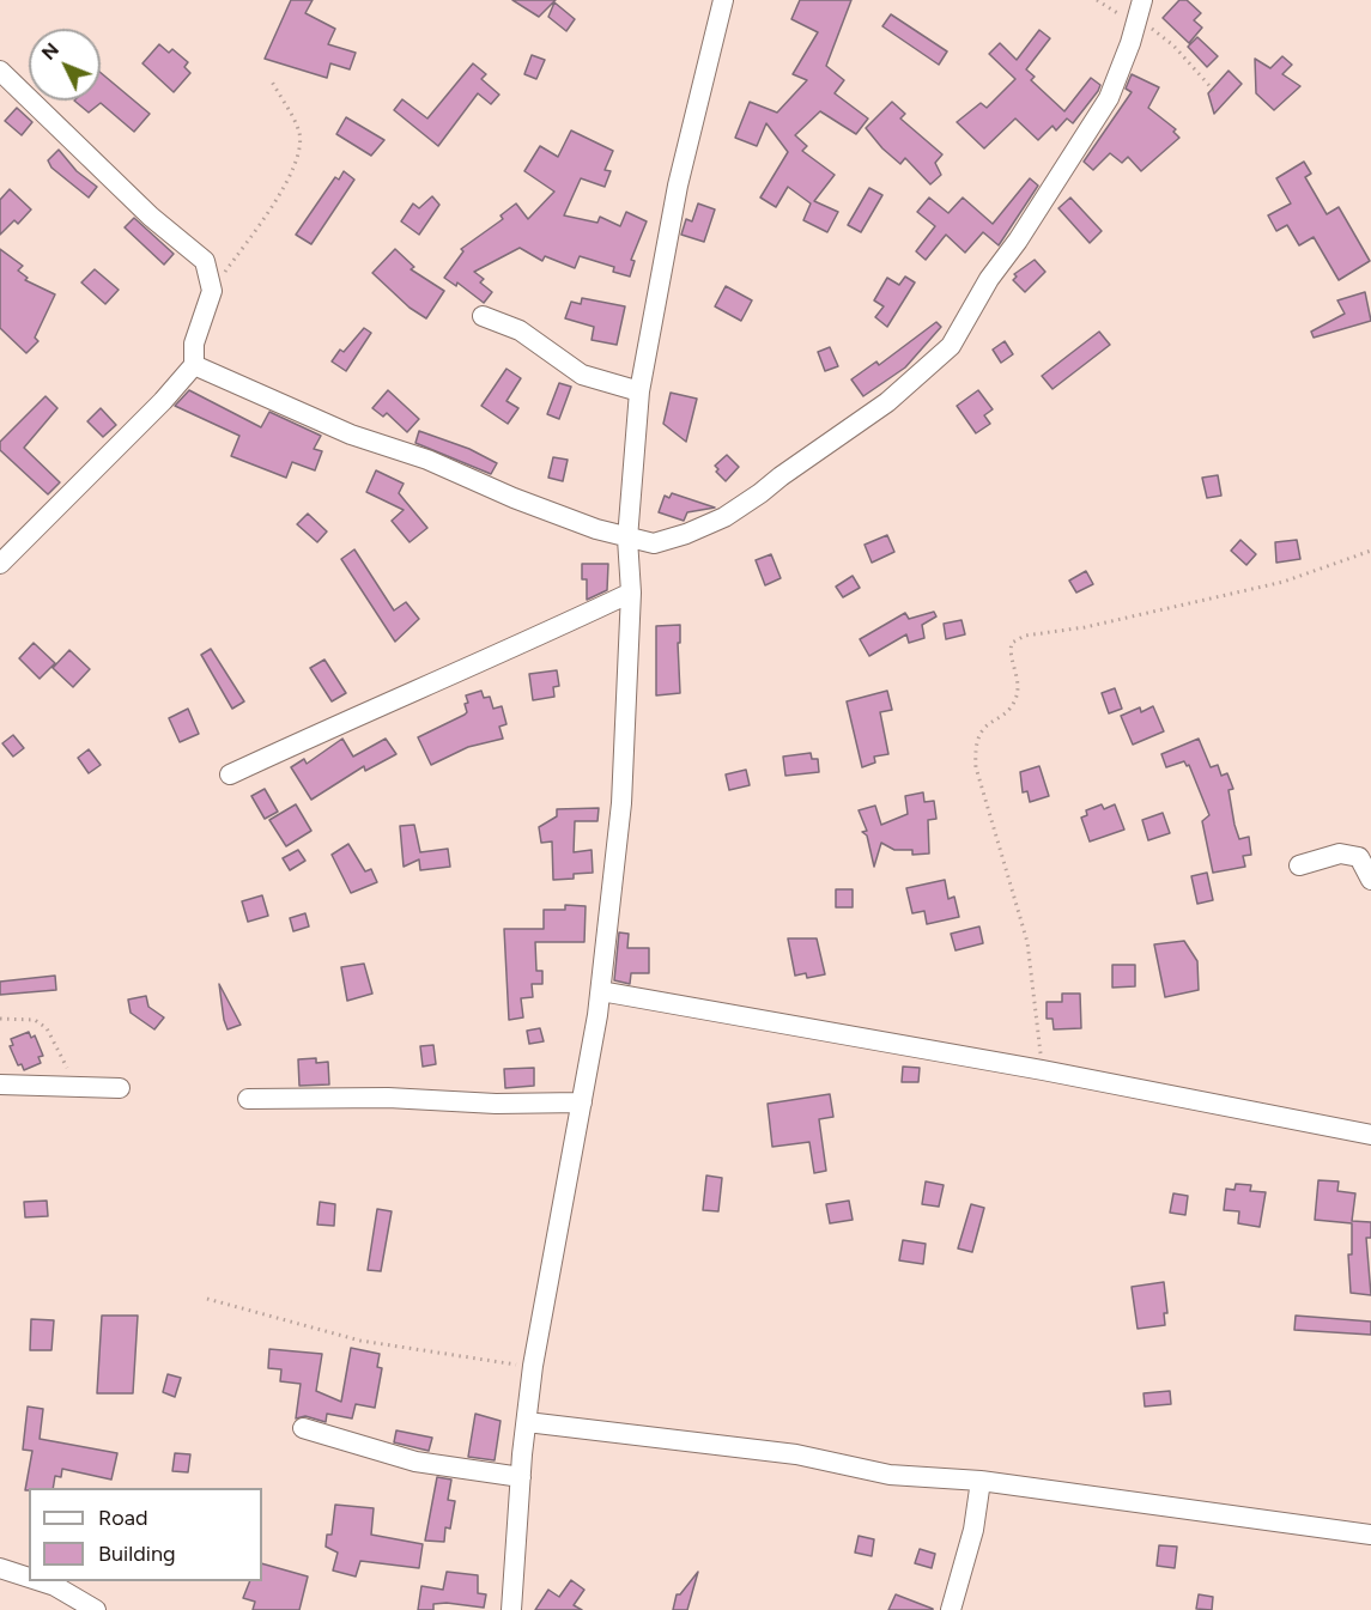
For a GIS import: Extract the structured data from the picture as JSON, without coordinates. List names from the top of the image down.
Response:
{
  "legend": ["Road", "Building"],
  "north": "top left"
}
